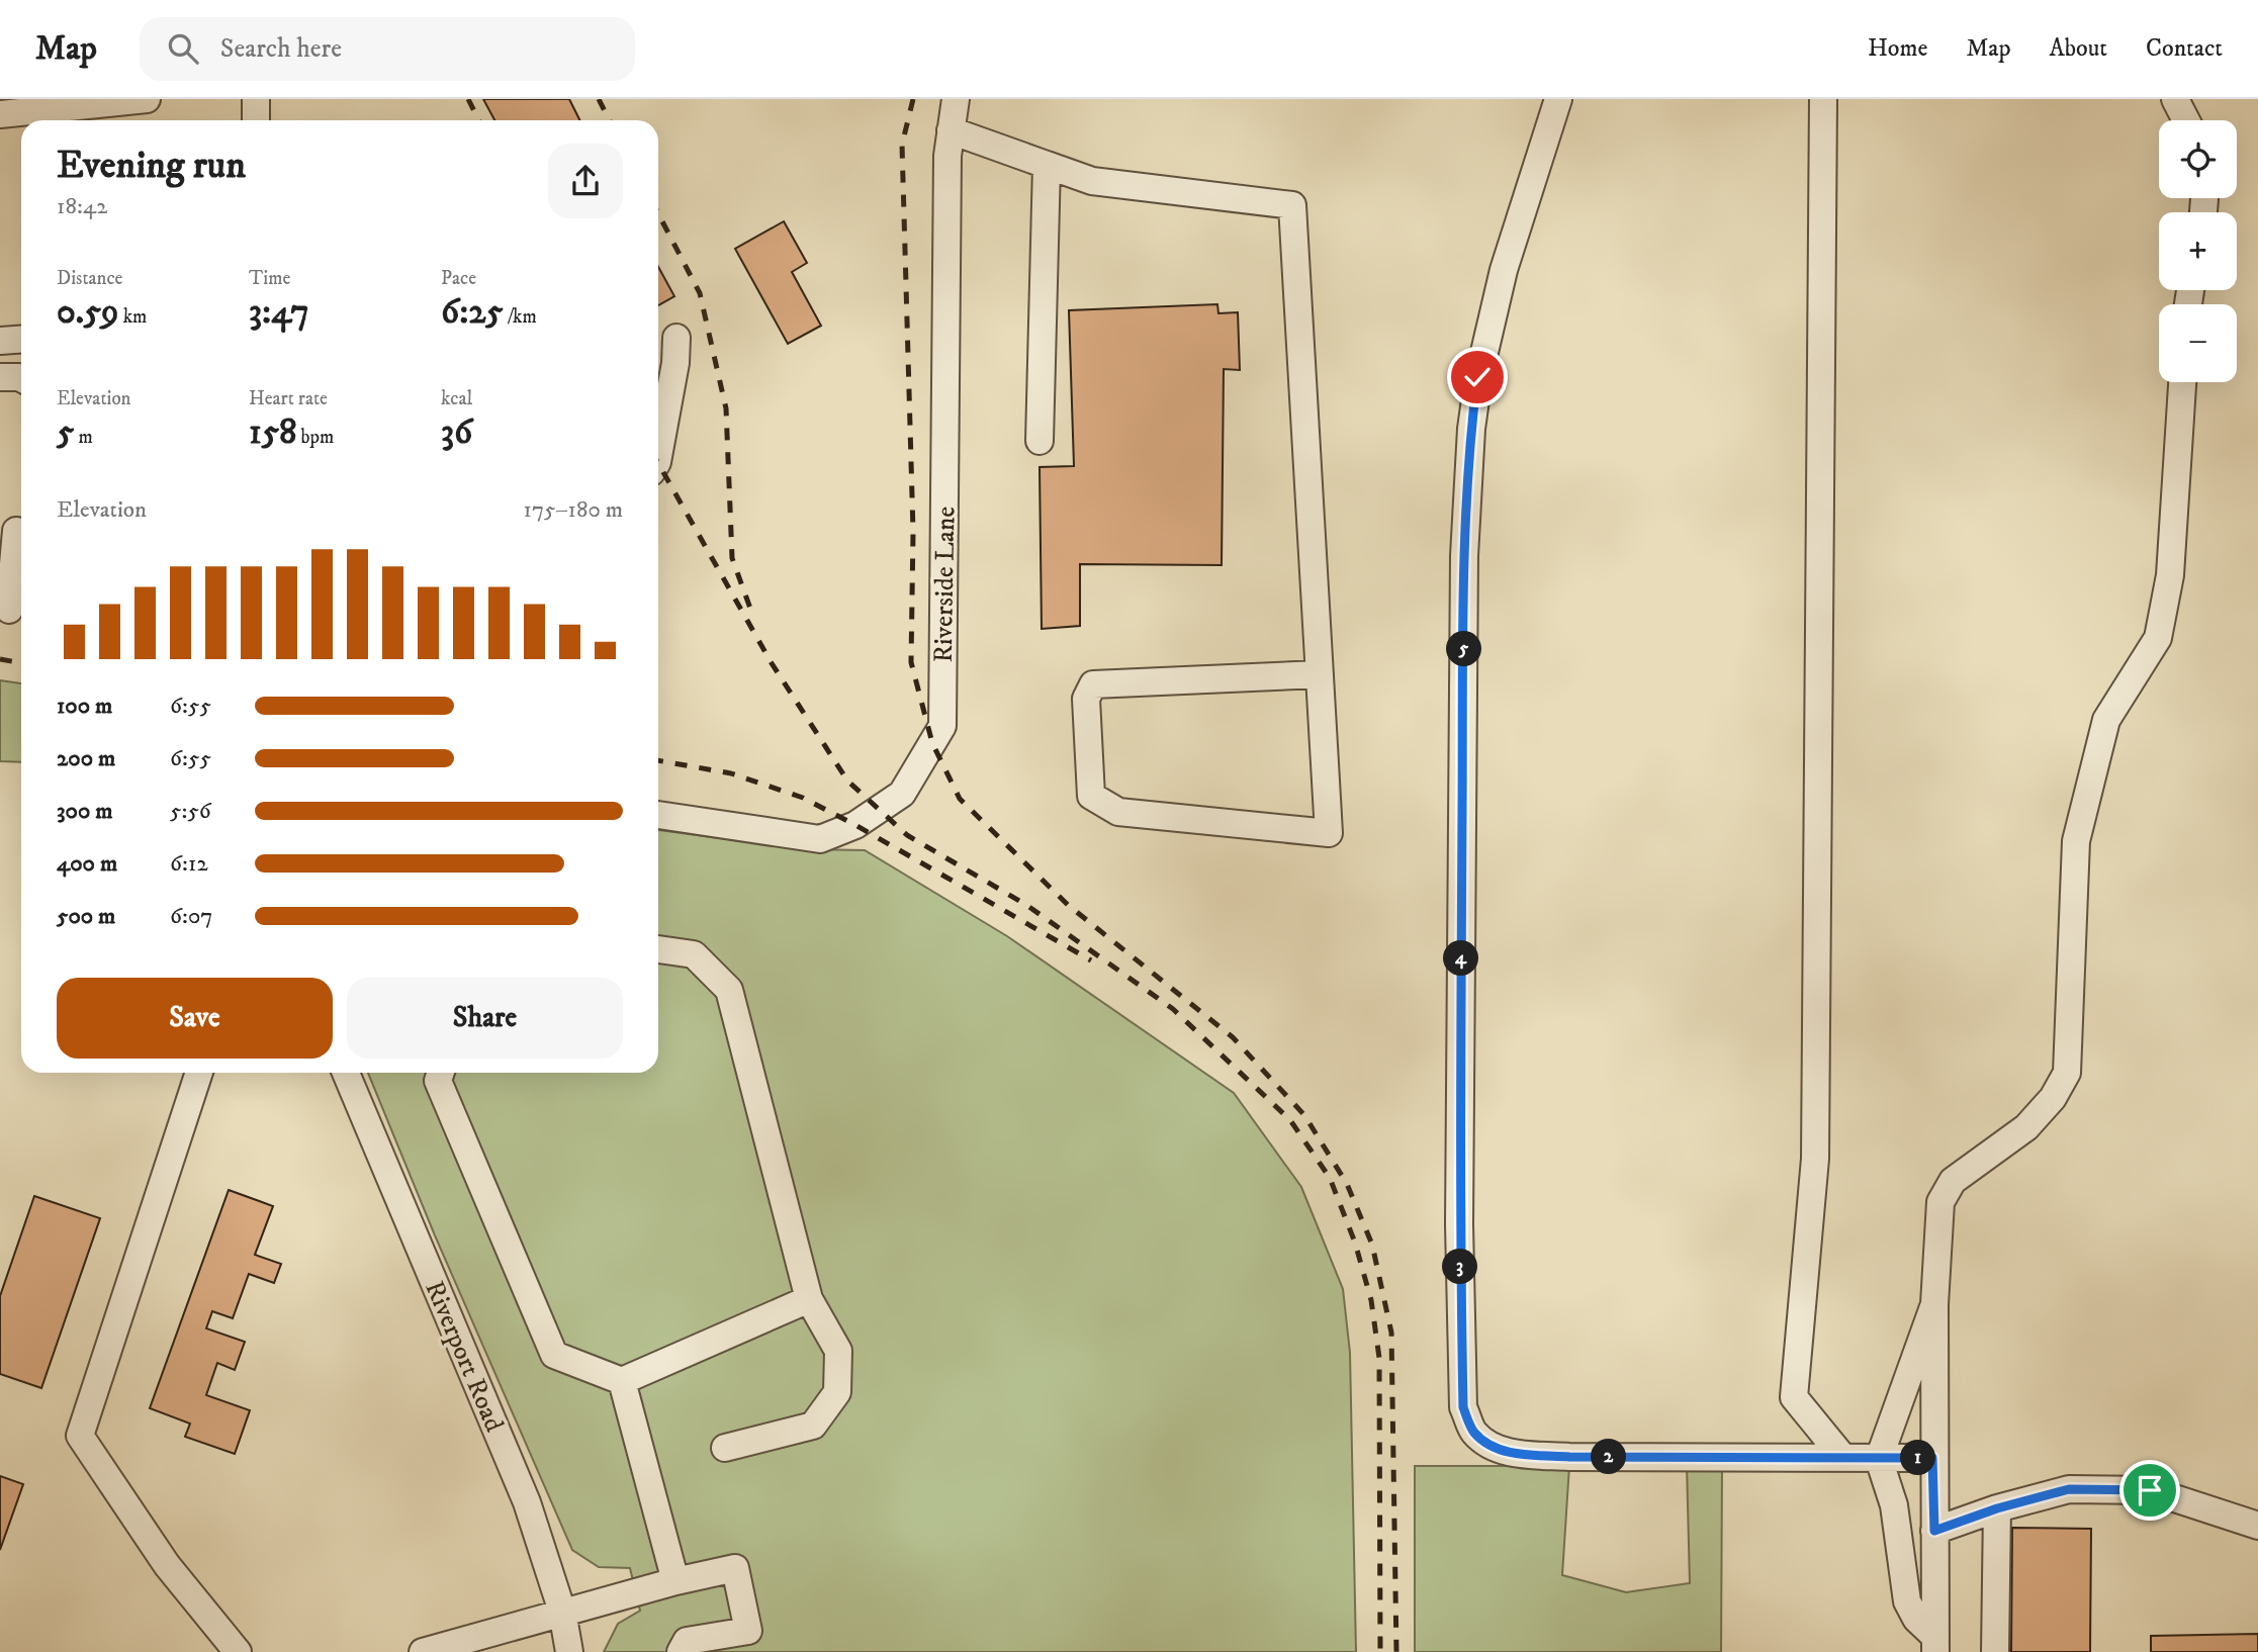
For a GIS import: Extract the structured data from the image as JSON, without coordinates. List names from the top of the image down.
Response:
{
  "streets": {
    "street": ["Riverside Lane", "Riverport Road"]
  },
  "page": {
    "header": "Map",
    "search": "Search here",
    "nav": [
      "Home",
      "Map",
      "About",
      "Contact"
    ],
    "map_buttons": ["+", "−"],
    "heading": ["Evening run", "18:42"],
    "stats": [
      ["Distance", "0.59 km"],
      ["Time", "3:47"],
      ["Pace", "6:25 /km"],
      ["Elevation", "5 m"],
      ["Heart rate", "158 bpm"],
      ["kcal", "36"]
    ],
    "chart": ["Elevation", "175–180 m"],
    "pins": [
      "5",
      "4",
      "3",
      "2",
      "1"
    ],
    "list": [
      {
        "name": "100 m",
        "note": "6:55"
      },
      {
        "name": "200 m",
        "note": "6:55"
      },
      {
        "name": "300 m",
        "note": "5:56"
      },
      {
        "name": "400 m",
        "note": "6:12"
      },
      {
        "name": "500 m",
        "note": "6:07"
      }
    ],
    "buttons": ["Save", "Share"]
  }
}
